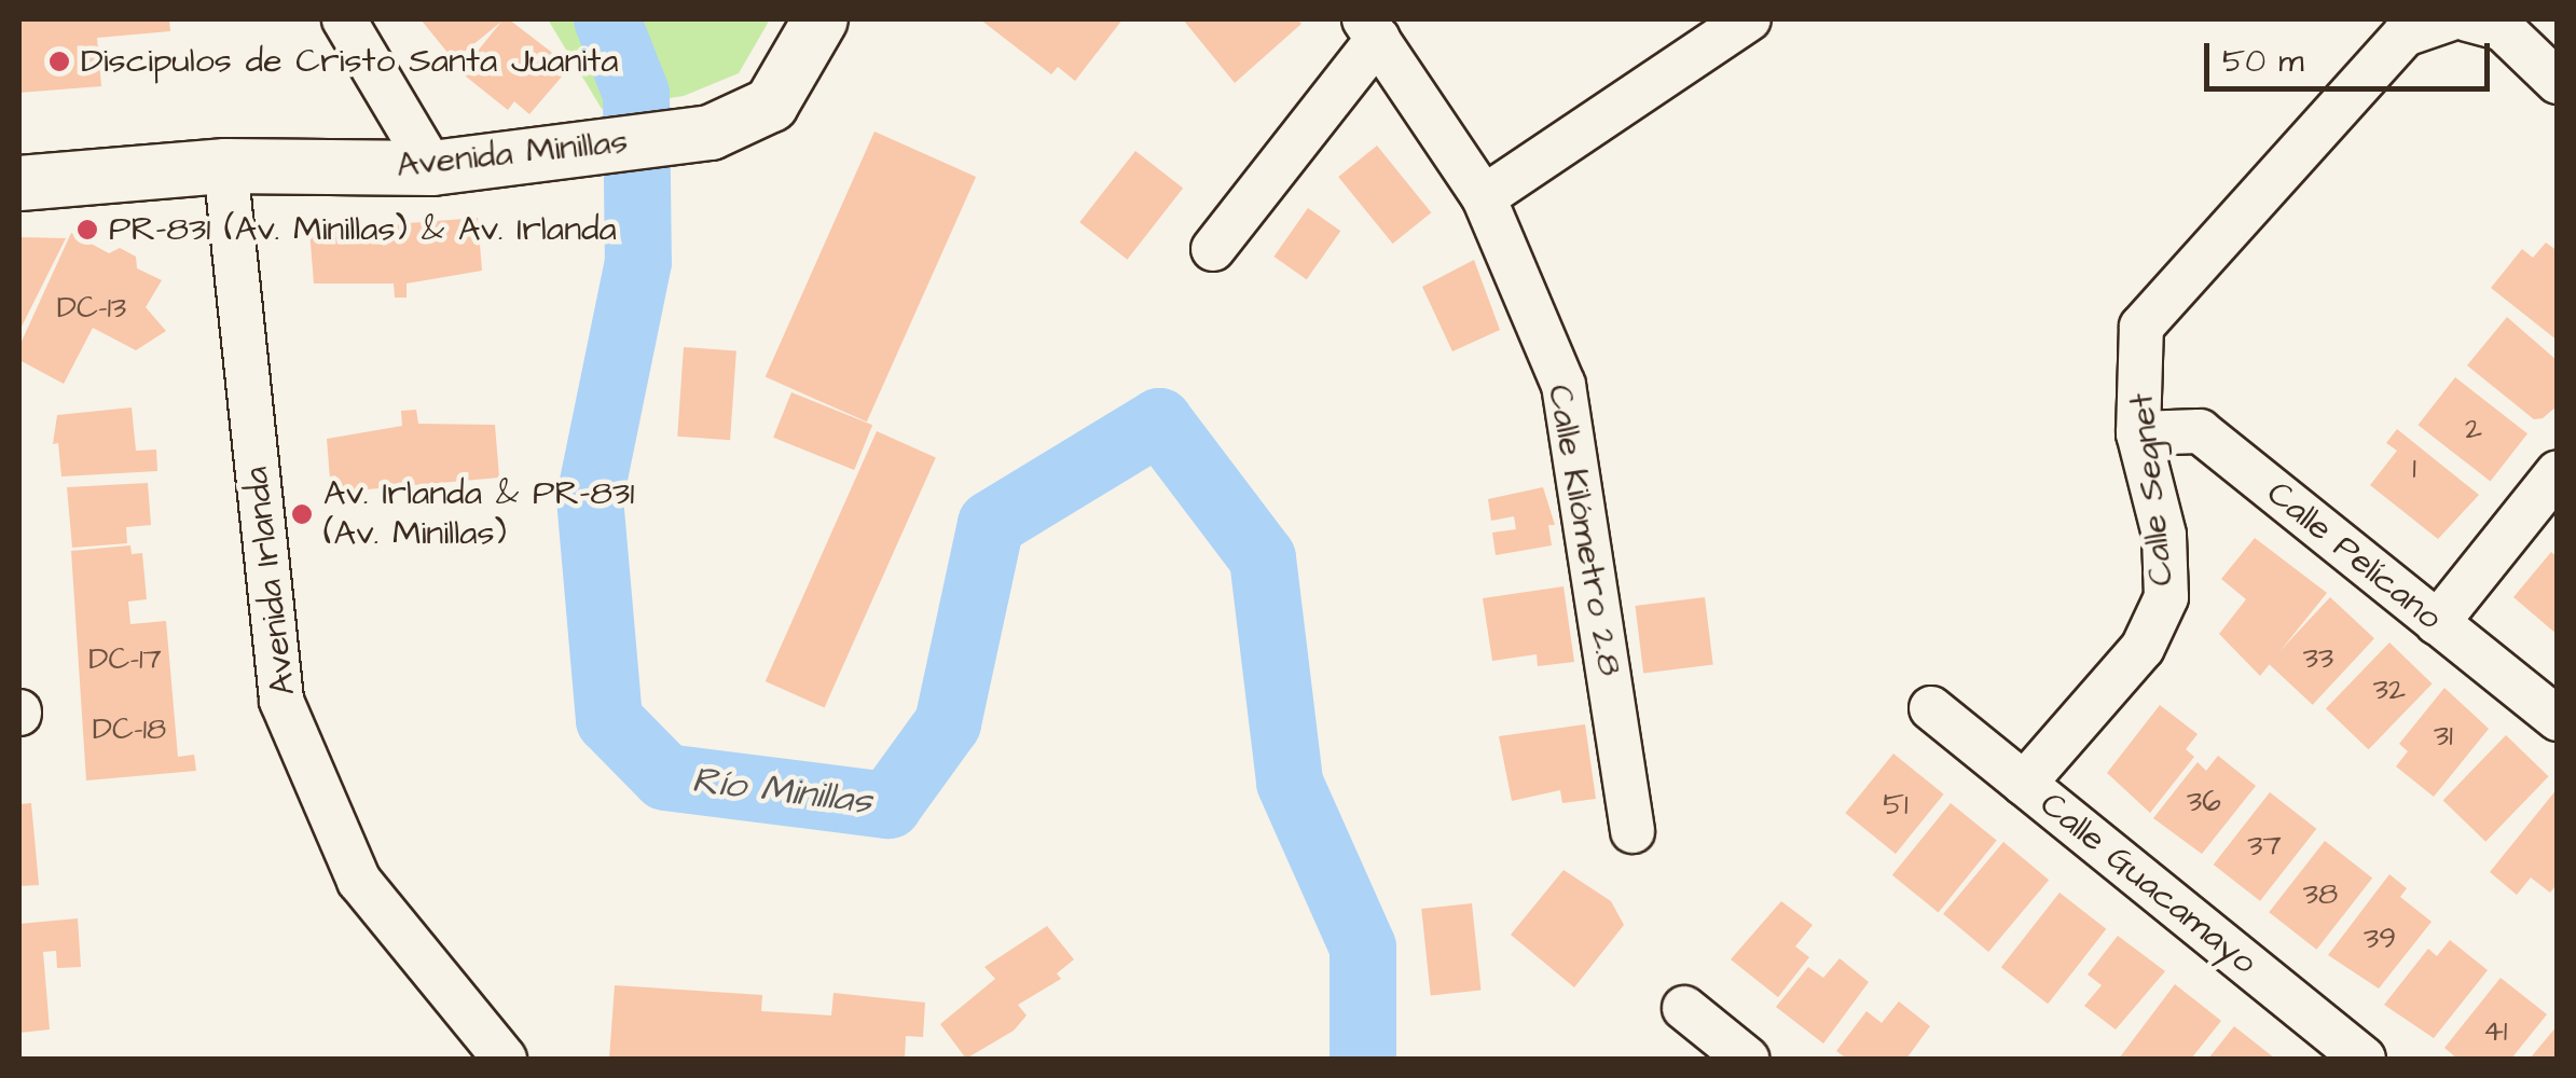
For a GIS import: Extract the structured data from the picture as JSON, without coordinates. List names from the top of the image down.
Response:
{
  "streets": {
    "street": [
      "Avenida Minillas",
      "Calle Segnet",
      "Calle Kilómetro 2.8",
      "Calle Pelícano",
      "Avenida Irlanda",
      "Calle Guacamayo"
    ]
  },
  "crossings": [
    ["Avenida Minillas", "Avenida Irlanda"],
    ["Calle Segnet", "Calle Pelícano"],
    ["Calle Segnet", "Calle Guacamayo"]
  ],
  "water": ["Río Minillas"],
  "places": ["Discipulos de Cristo Santa Juanita", "PR-831 (Av. Minillas) & Av. Irlanda", "Av. Irlanda & PR-831 (Av. Minillas)"],
  "house_numbers": [
    "DC-13",
    "2",
    "1",
    "33",
    "DC-17",
    "32",
    "DC-18",
    "31",
    "36",
    "51",
    "37",
    "38",
    "39",
    "41"
  ],
  "scale_bar": "50 m"
}
